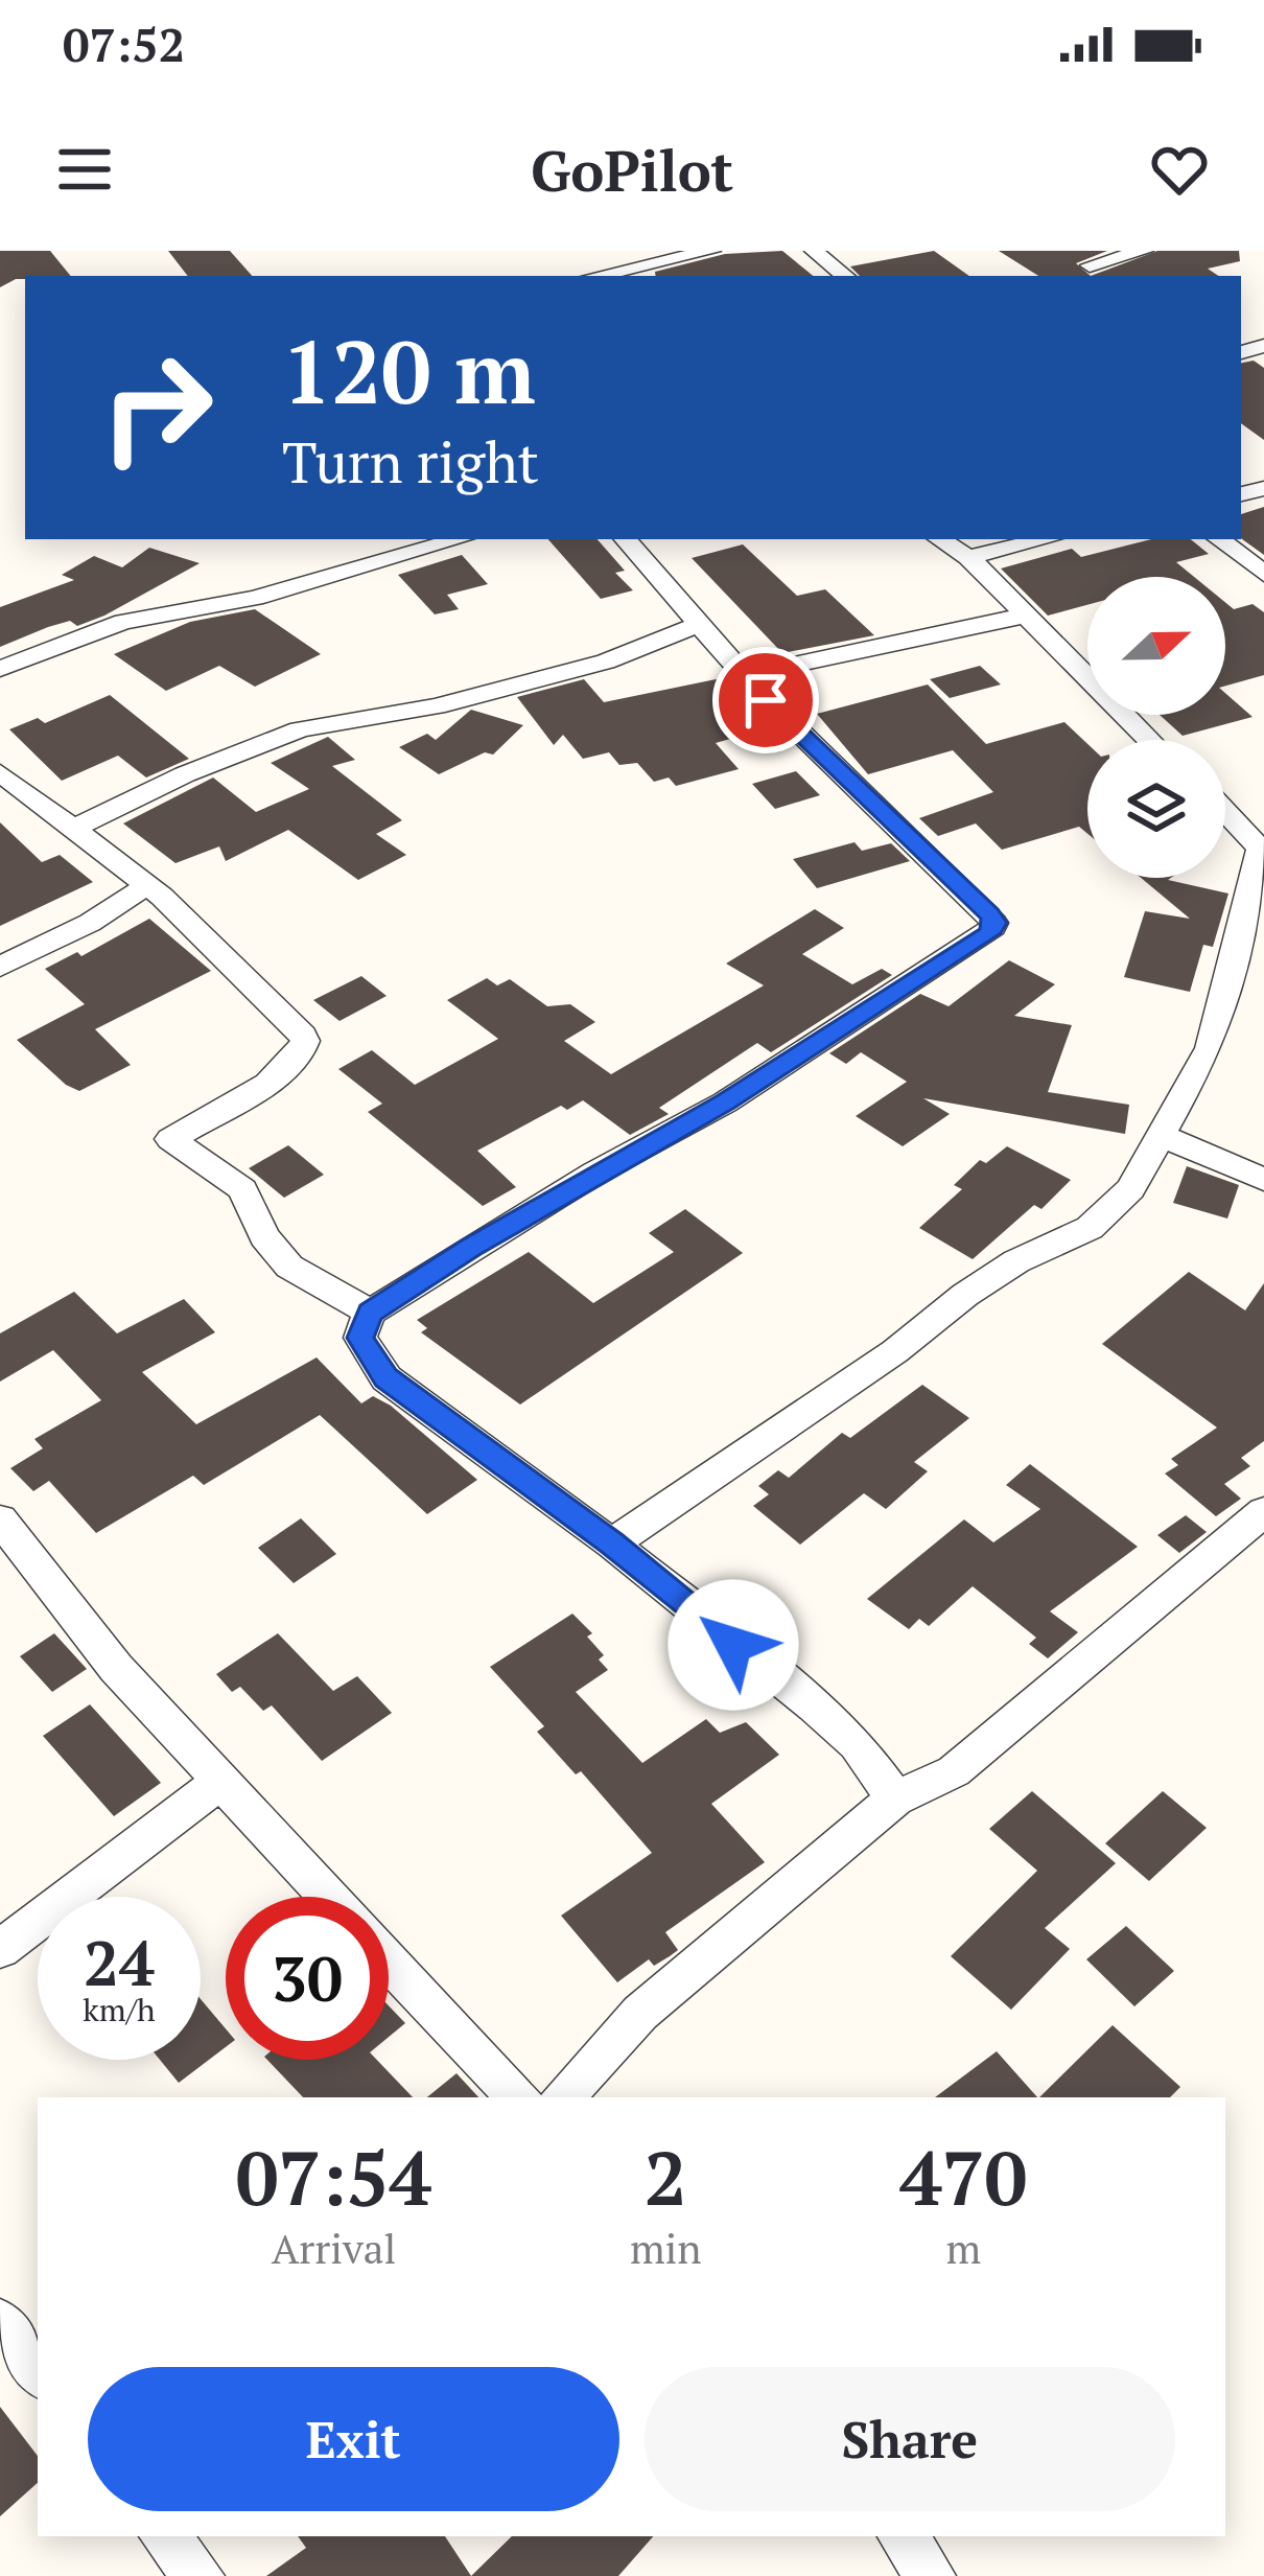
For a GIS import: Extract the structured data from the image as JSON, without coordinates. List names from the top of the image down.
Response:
{
  "north": "right",
  "page": {
    "status": "07:52",
    "header": "GoPilot",
    "turn": ["120 m", "Turn right"],
    "speed": "24 km/h",
    "limit": "30",
    "eta": [
      "07:54",
      "Arrival",
      "2",
      "min",
      "470",
      "m"
    ],
    "buttons": ["Exit", "Share"]
  }
}
